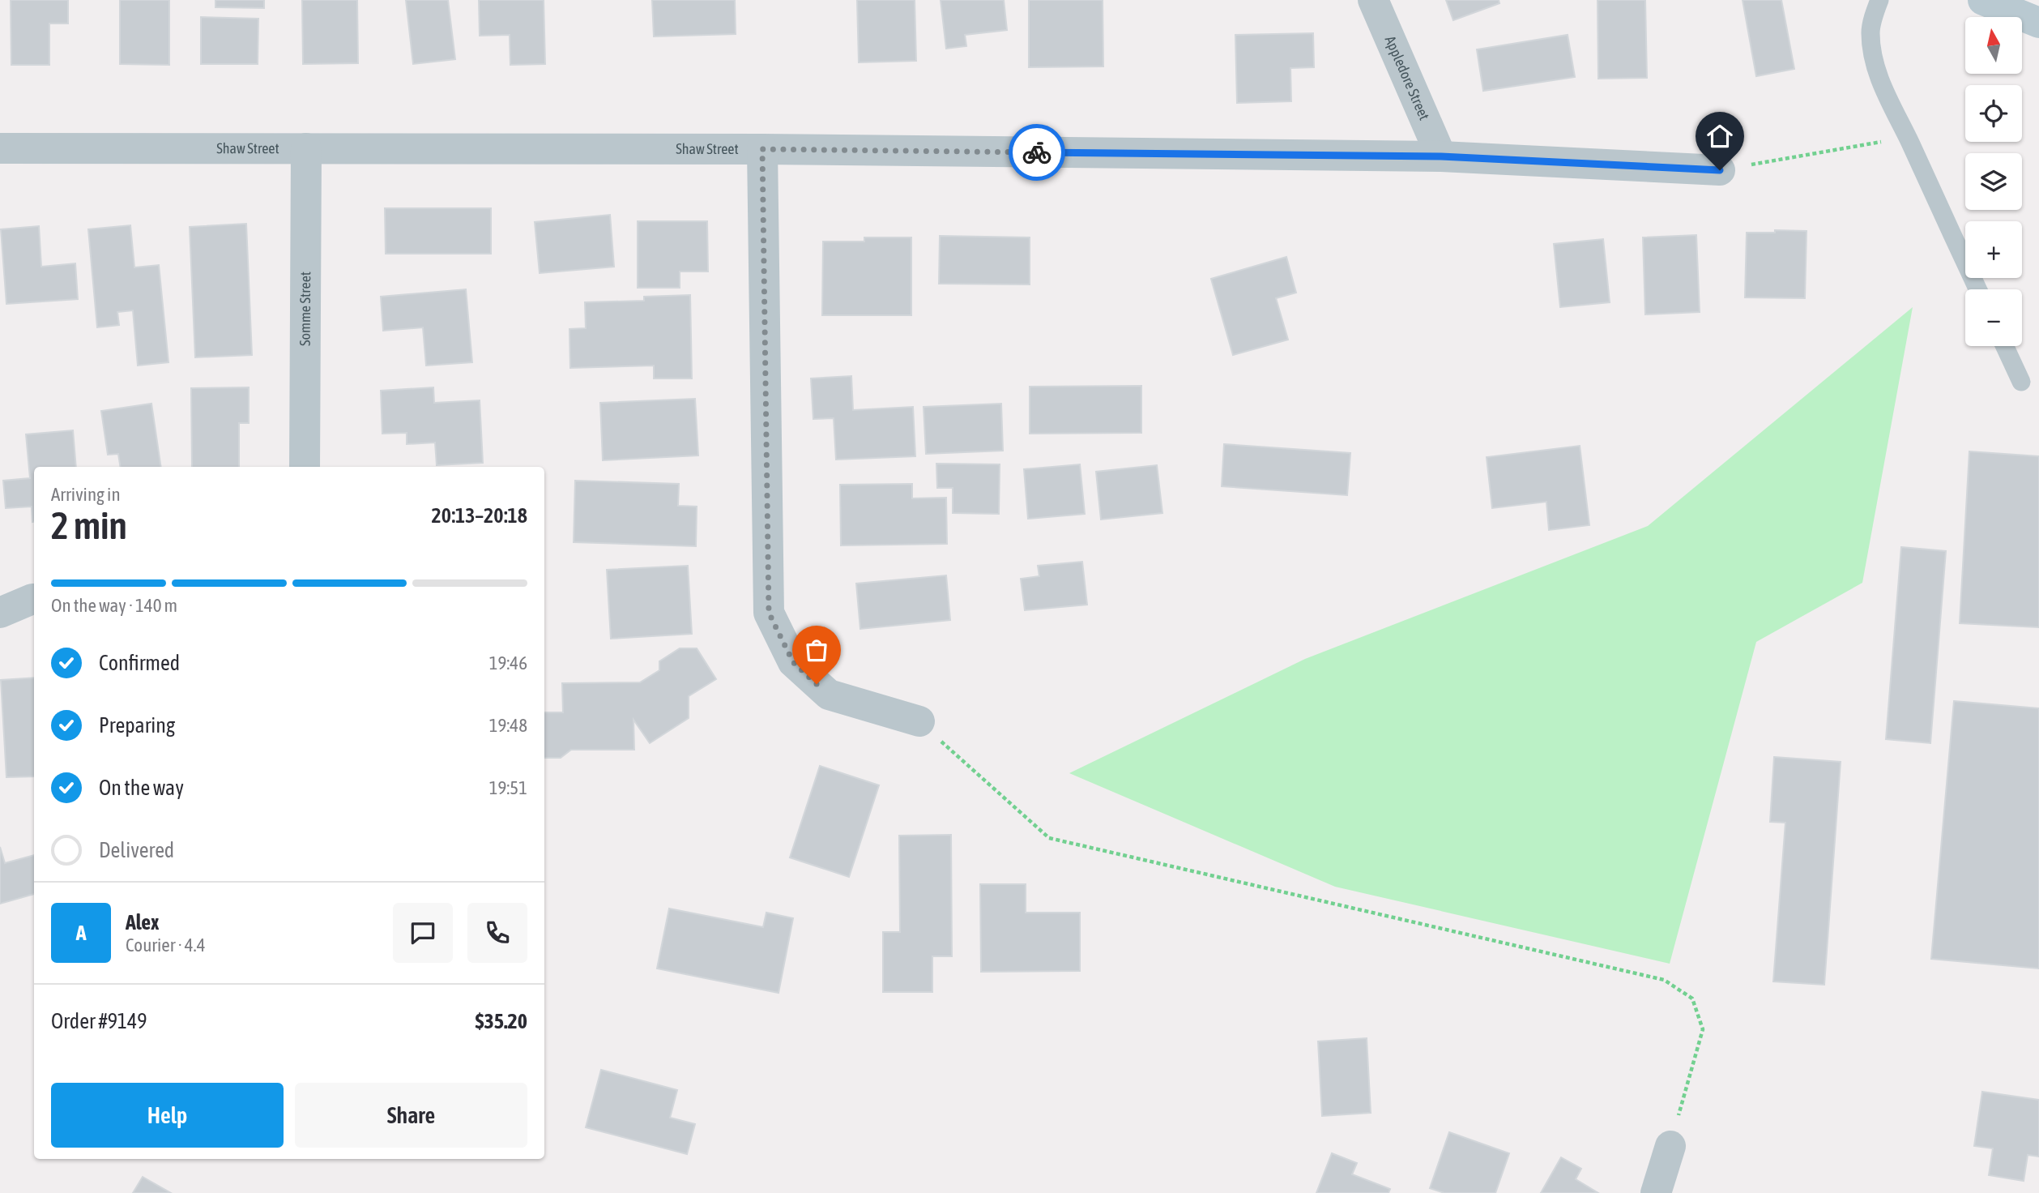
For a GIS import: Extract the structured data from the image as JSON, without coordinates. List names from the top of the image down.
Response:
{
  "streets": {
    "street": ["Appledore Street", "Shaw Street", "Somme Street"]
  },
  "crossings": [
    ["Appledore Street", "Shaw Street"],
    ["Shaw Street", "Somme Street"]
  ],
  "north": "top",
  "page": {
    "map_buttons": ["+", "−"],
    "heading": ["2 min", "Arriving in", "20:13–20:18"],
    "panel": [
      "Alex",
      "Courier · 4.4",
      "Order #9149",
      "$35.20"
    ],
    "bar": "On the way · 140 m",
    "list": [
      ["Confirmed", "19:46"],
      ["Preparing", "19:48"],
      ["On the way", "19:51"],
      "Delivered"
    ],
    "round": "A",
    "buttons": ["Help", "Share"]
  }
}
